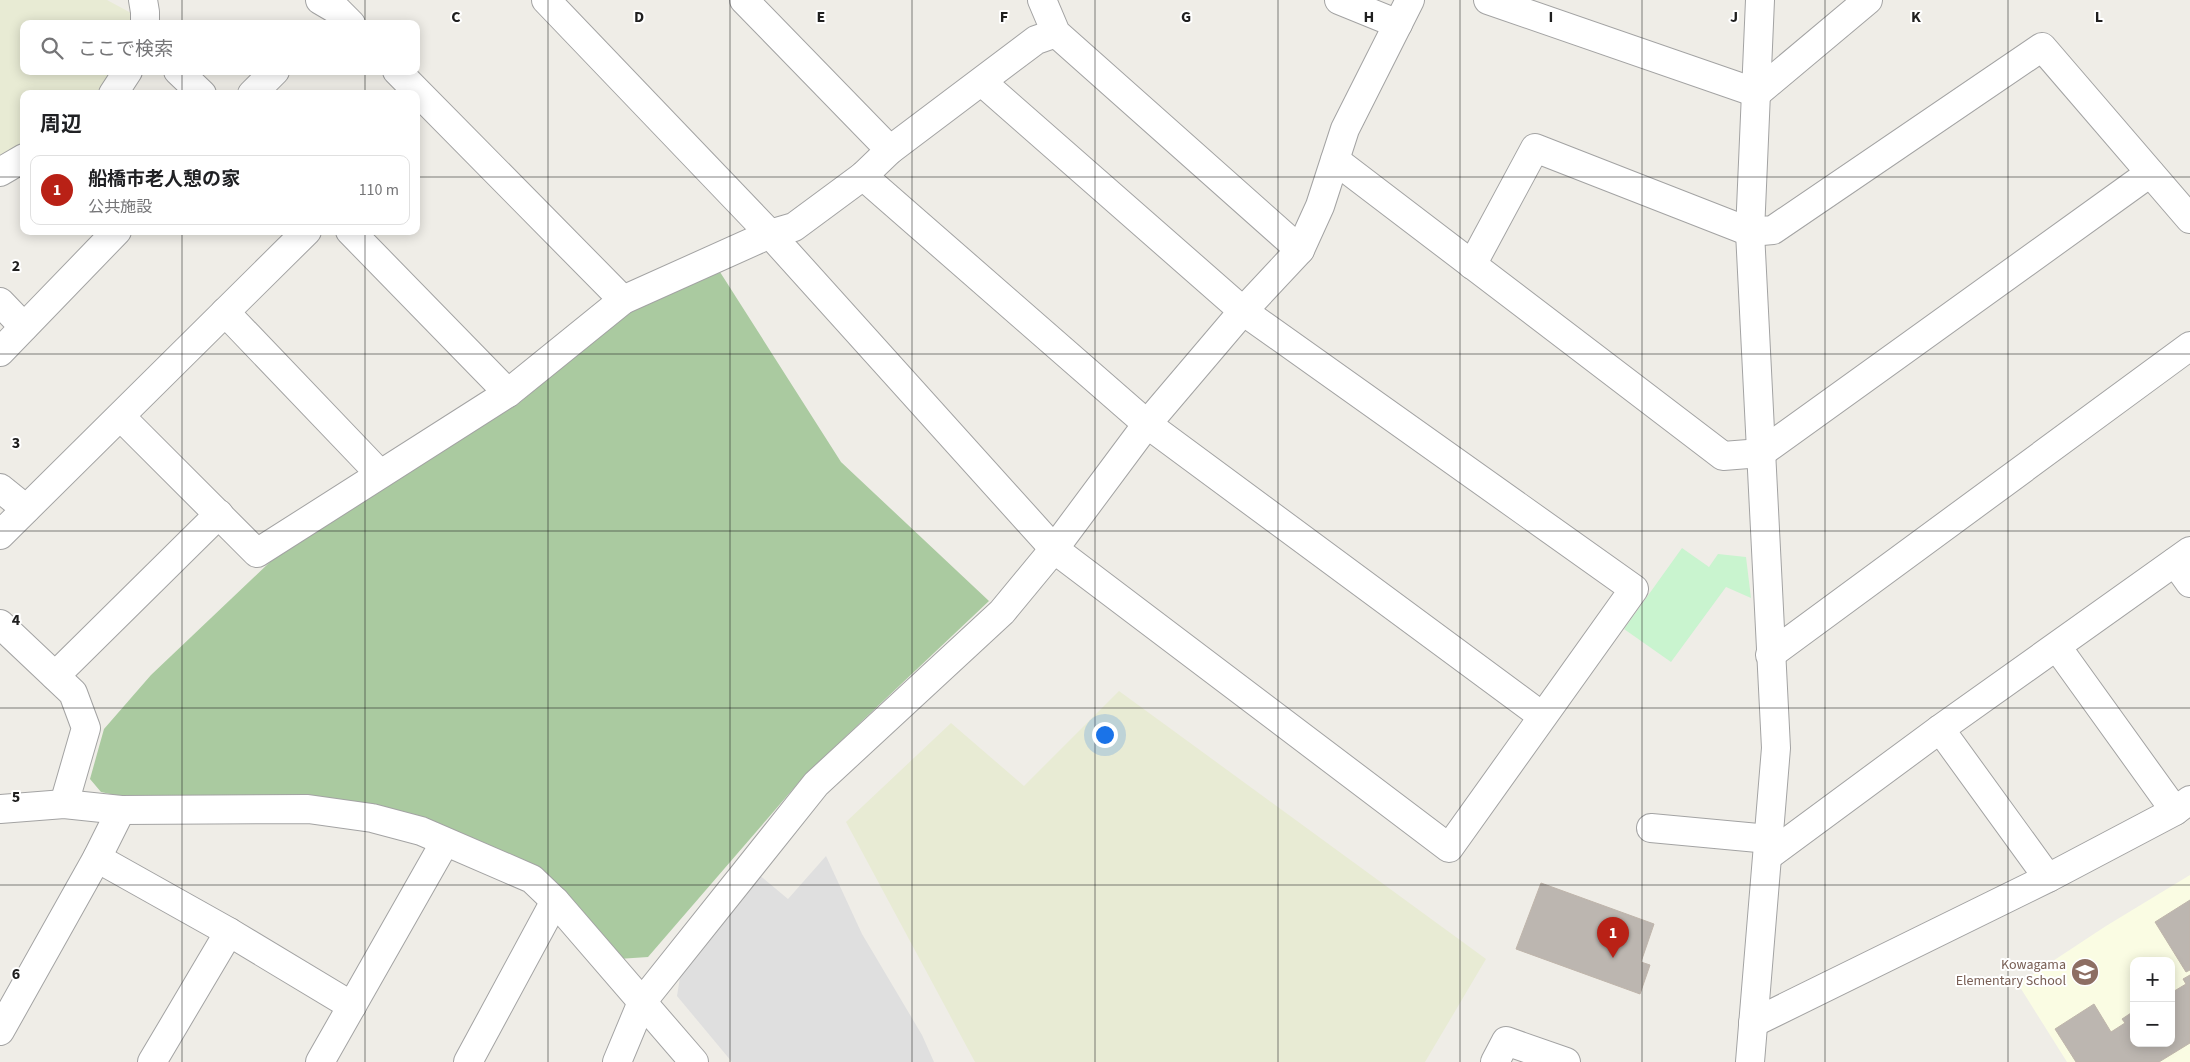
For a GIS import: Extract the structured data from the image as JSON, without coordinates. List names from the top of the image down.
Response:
{
  "places": {
    "school or university": ["Kowagama Elementary School"]
  },
  "page": {
    "search": "ここで検索",
    "heading": "周辺",
    "list": [
      {
        "mark": "1",
        "name": "船橋市老人憩の家",
        "note": "公共施設",
        "value": "110 m"
      }
    ],
    "pins": "1",
    "map_buttons": ["+", "−"]
  },
  "grid": {
    "columns": [
      "C",
      "D",
      "E",
      "F",
      "G",
      "H",
      "I",
      "J",
      "K",
      "L"
    ],
    "rows": [
      "2",
      "3",
      "4",
      "5",
      "6"
    ]
  }
}
